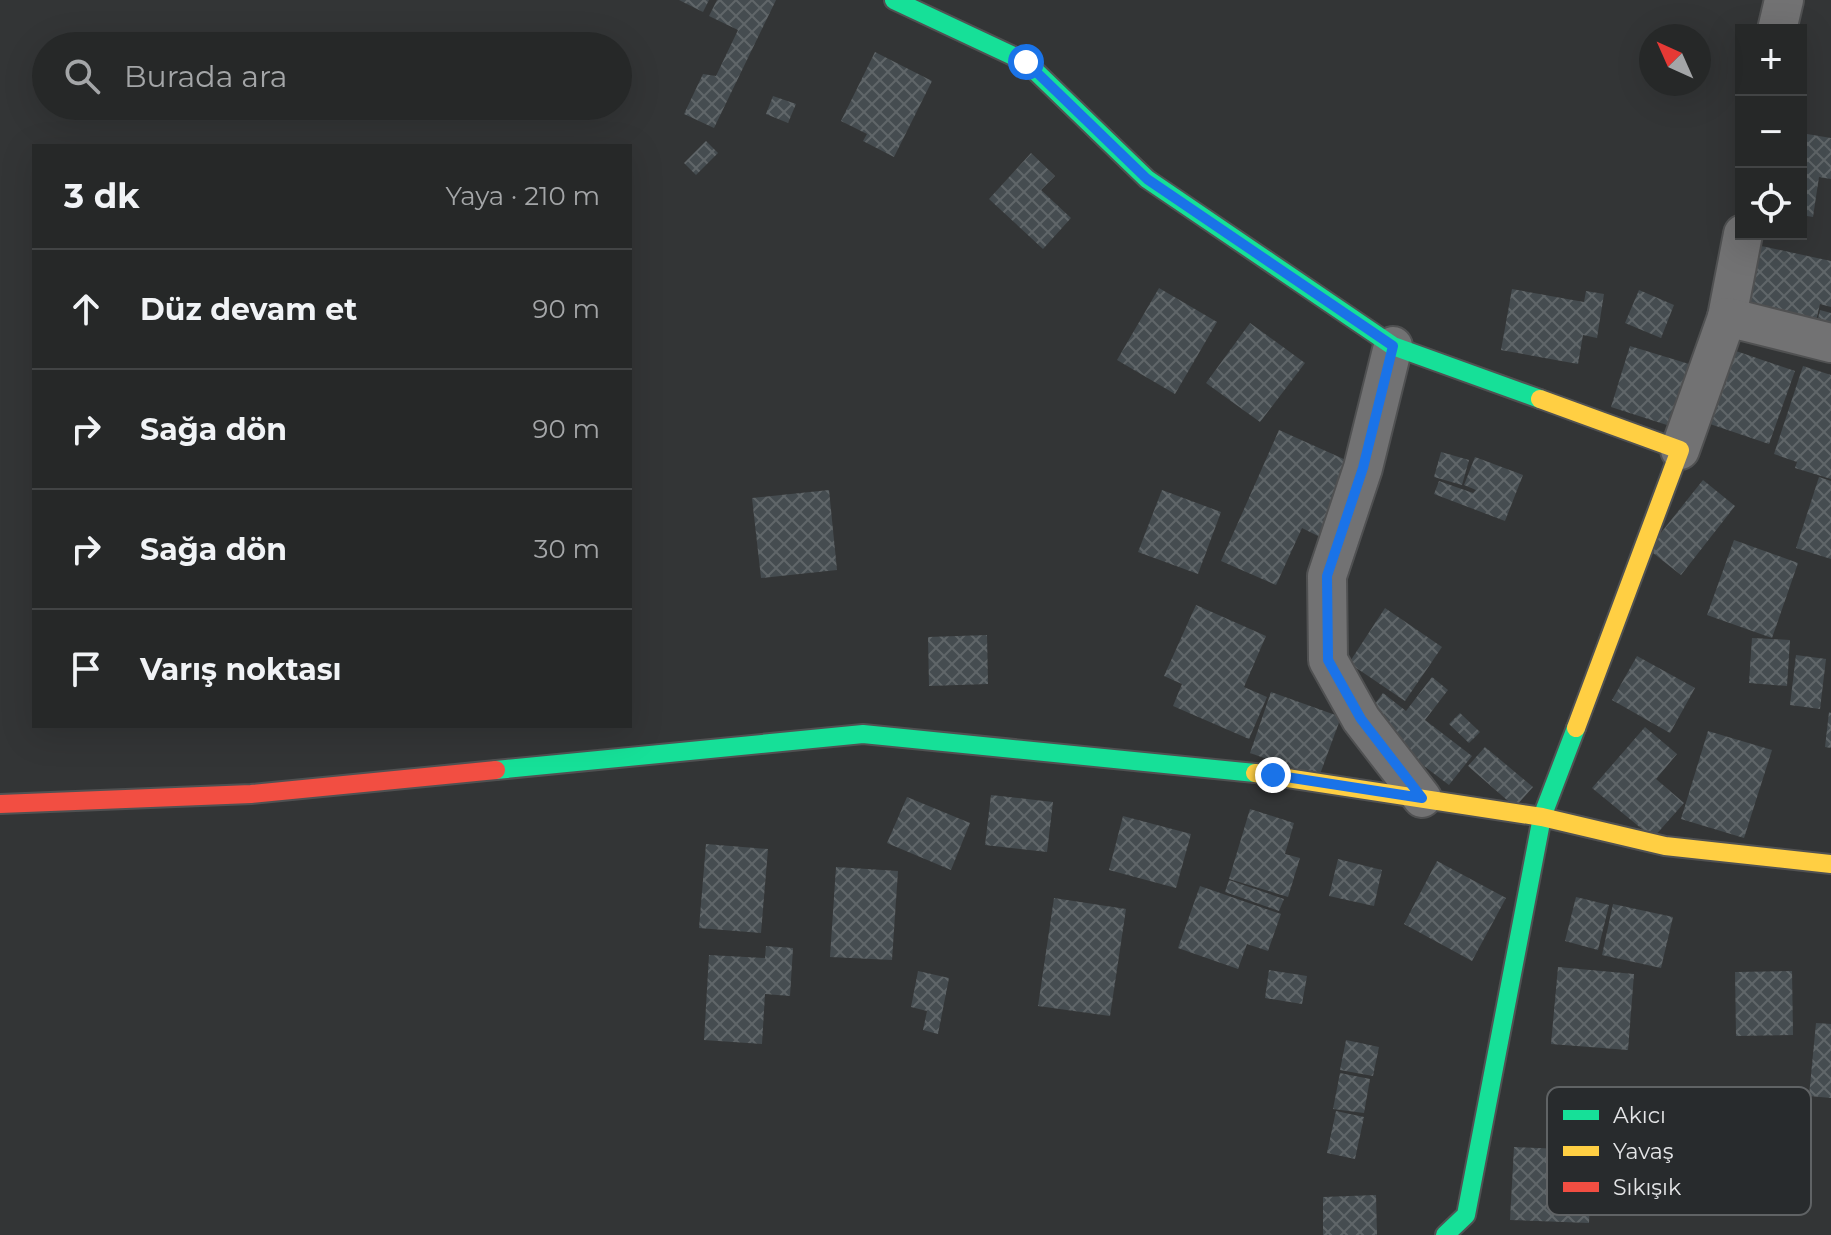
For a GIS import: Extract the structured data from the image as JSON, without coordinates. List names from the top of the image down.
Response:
{
  "legend": ["Akıcı", "Yavaş", "Sıkışık"],
  "north": "top left",
  "page": {
    "map_buttons": ["+", "−"],
    "search": "Burada ara",
    "heading": ["3 dk", "Yaya · 210 m"],
    "list": [
      ["Düz devam et", "90 m"],
      ["Sağa dön", "90 m"],
      ["Sağa dön", "30 m"],
      "Varış noktası"
    ]
  }
}
